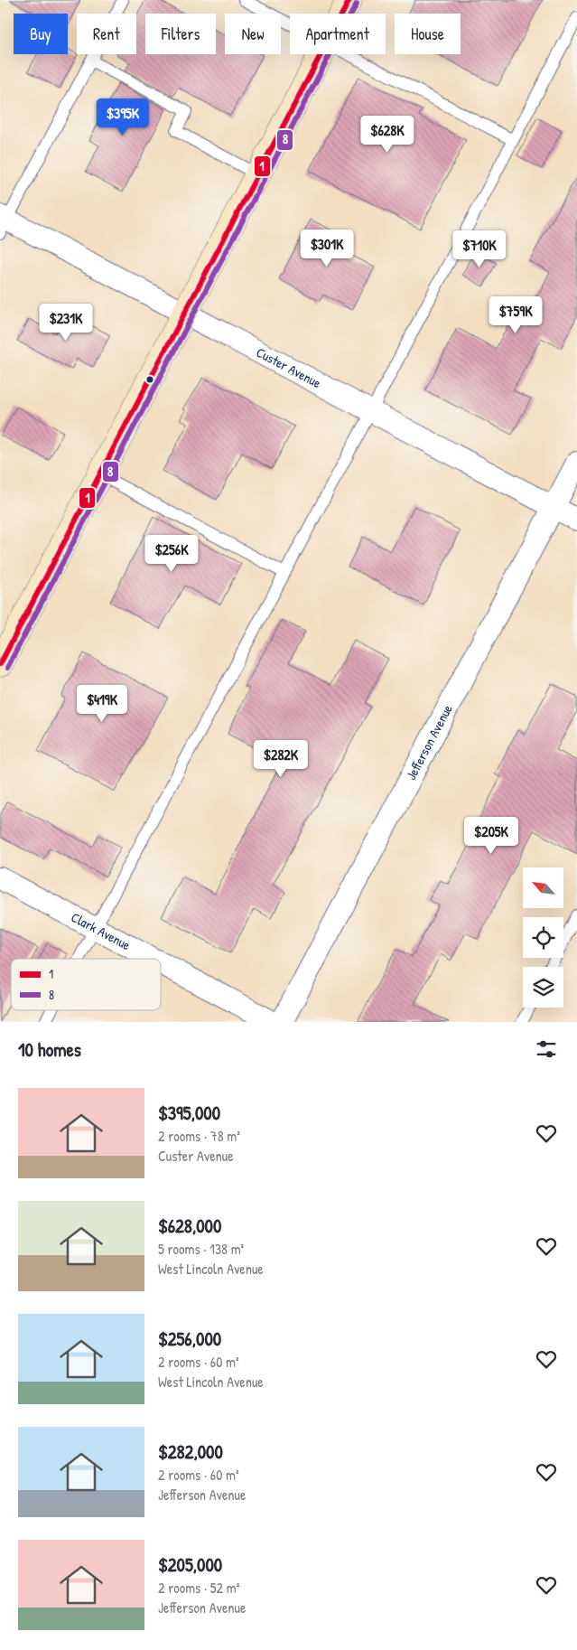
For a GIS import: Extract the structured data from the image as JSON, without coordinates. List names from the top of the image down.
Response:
{
  "streets": {
    "street": ["Custer Avenue", "Jefferson Avenue", "Clark Avenue"]
  },
  "crossings": [
    ["Custer Avenue", "Jefferson Avenue"]
  ],
  "lines": ["transit line 1", "transit line 8"],
  "legend": ["1", "8"],
  "north": "top left",
  "page": {
    "chip": [
      "Buy",
      "Rent",
      "Filters",
      "New",
      "Apartment",
      "House"
    ],
    "price": [
      "$395K",
      "$628K",
      "$301K",
      "$710K",
      "$759K",
      "$231K",
      "$256K",
      "$419K",
      "$282K",
      "$205K"
    ],
    "heading": "10 homes",
    "list": [
      {
        "name": "$395,000",
        "note": "2 rooms · 78 m² · Custer Avenue"
      },
      {
        "name": "$628,000",
        "note": "5 rooms · 138 m² · West Lincoln Avenue"
      },
      {
        "name": "$256,000",
        "note": "2 rooms · 60 m² · West Lincoln Avenue"
      },
      {
        "name": "$282,000",
        "note": "2 rooms · 60 m² · Jefferson Avenue"
      },
      {
        "name": "$205,000",
        "note": "2 rooms · 52 m² · Jefferson Avenue"
      }
    ]
  }
}
